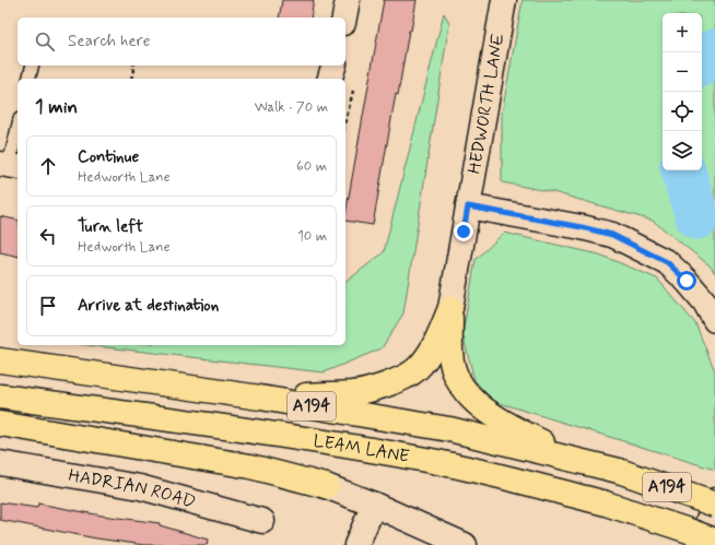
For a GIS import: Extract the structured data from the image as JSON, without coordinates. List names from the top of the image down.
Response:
{
  "streets": {
    "highway": ["A194", "LEAM LANE"],
    "street": ["HEDWORTH LANE", "HADRIAN ROAD"]
  },
  "crossings": [
    ["HEDWORTH LANE", "A194"],
    ["A194", "LEAM LANE"]
  ],
  "page": {
    "map_buttons": ["+", "−"],
    "search": "Search here",
    "heading": ["1 min", "Walk · 70 m"],
    "list": [
      ["Continue", "Hedworth Lane", "60 m"],
      ["Turn left", "Hedworth Lane", "10 m"],
      "Arrive at destination"
    ]
  }
}
